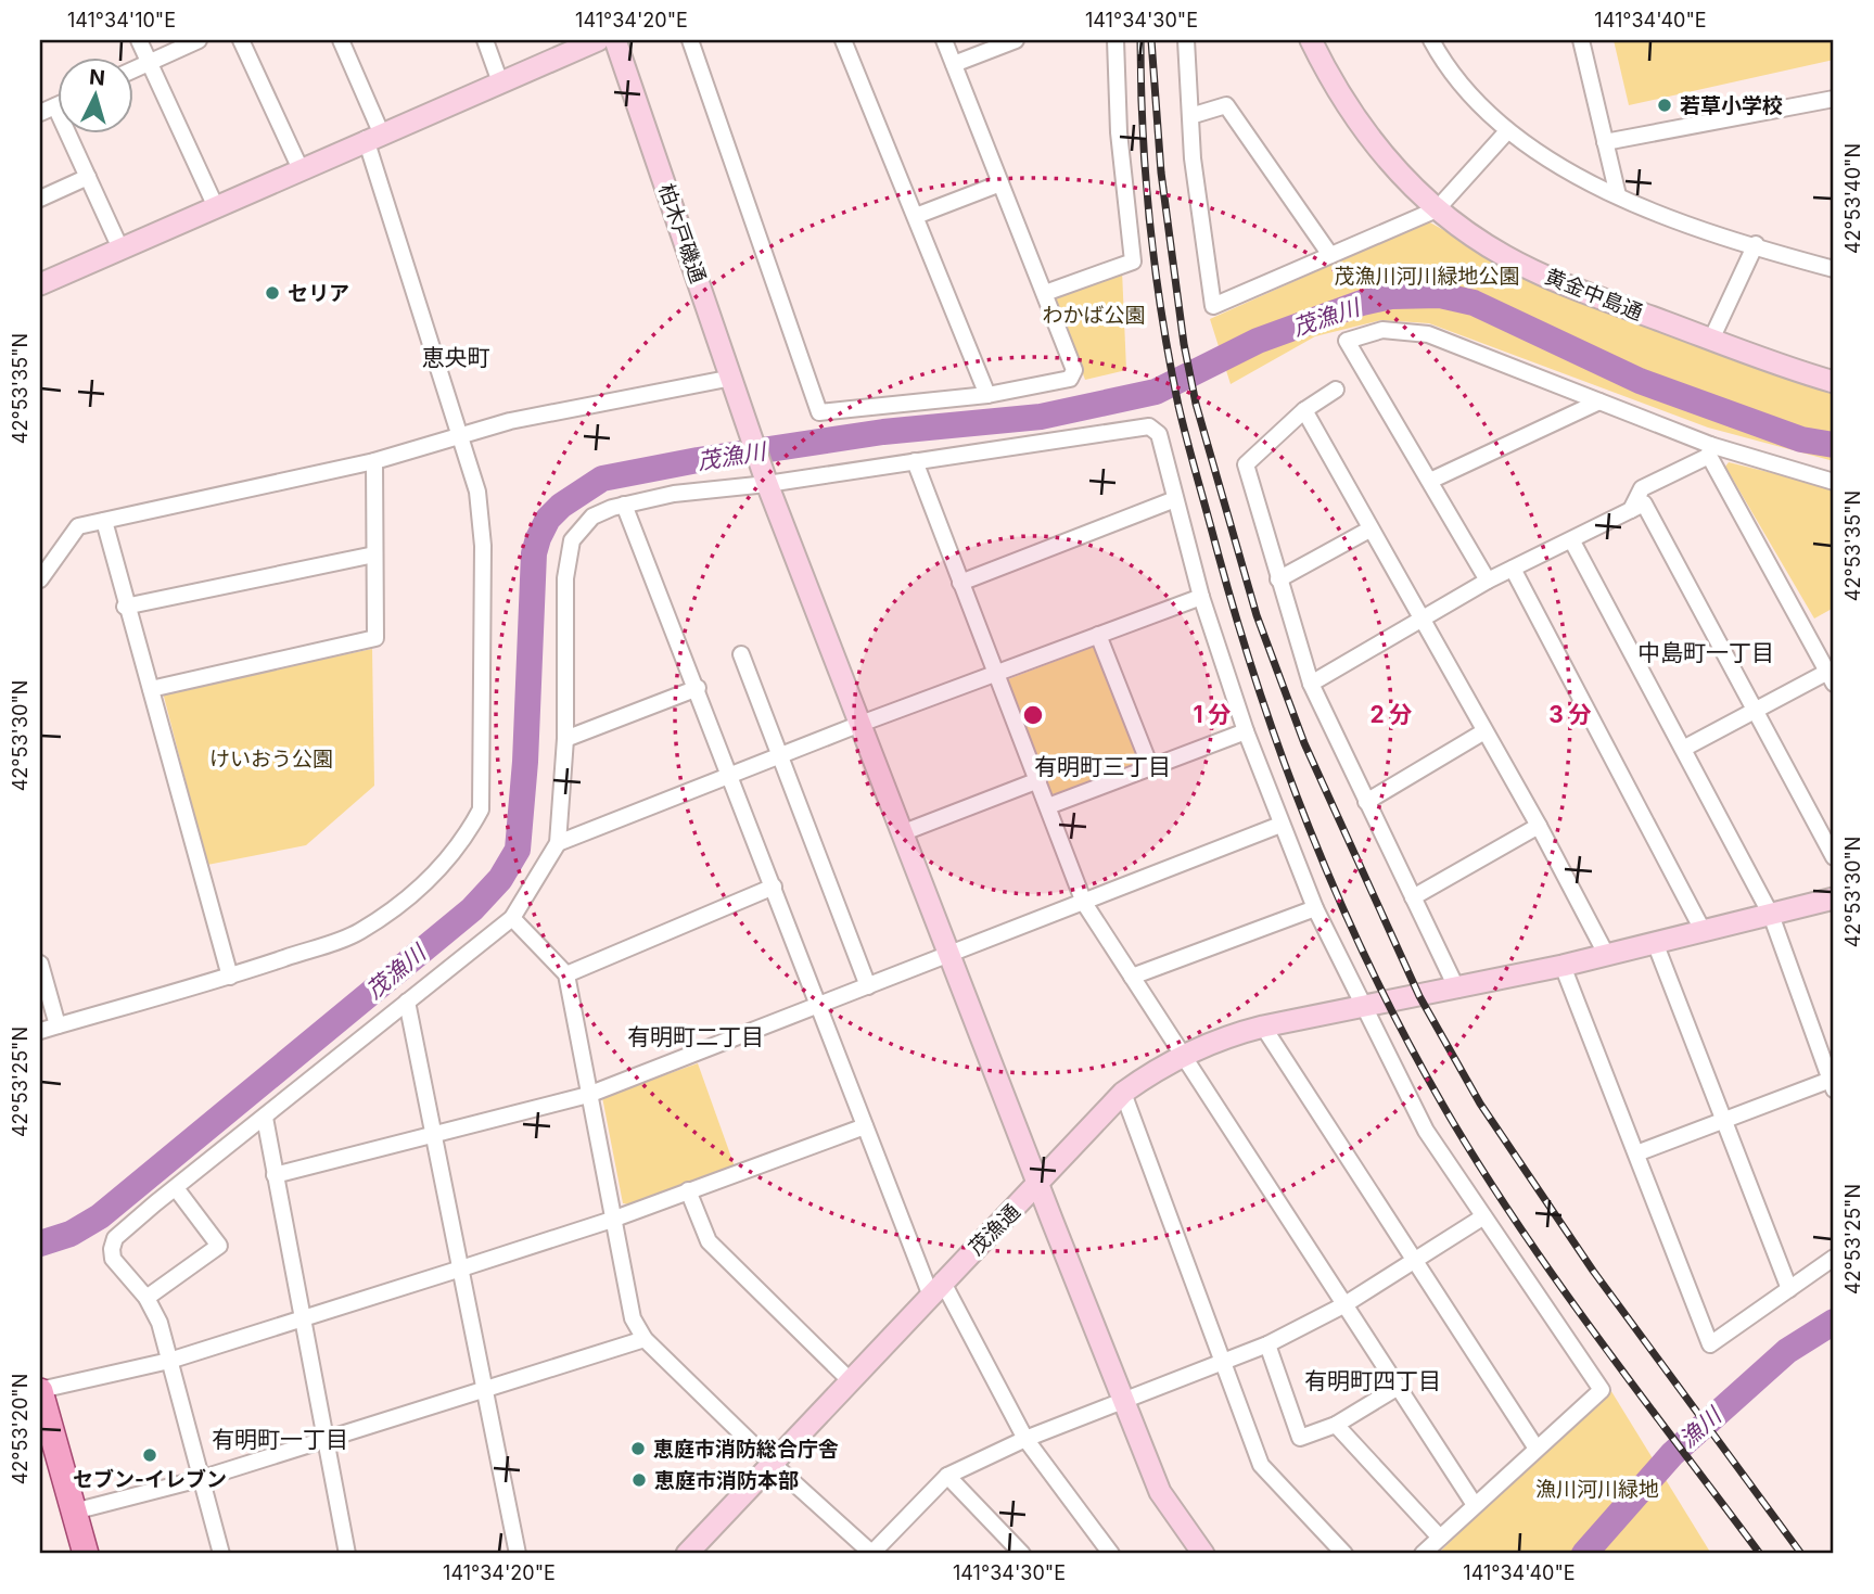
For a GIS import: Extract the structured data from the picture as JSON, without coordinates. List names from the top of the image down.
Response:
{
  "streets": {
    "street": ["柏木戸磯通", "黄金中島通", "茂漁通"]
  },
  "crossings": [
    ["柏木戸磯通", "茂漁通"]
  ],
  "districts": [
    "恵央町",
    "中島町一丁目",
    "有明町三丁目",
    "有明町二丁目",
    "有明町四丁目",
    "有明町一丁目"
  ],
  "water": ["茂漁川", "漁川"],
  "parks": [
    "茂漁川河川緑地公園",
    "わかば公園",
    "けいおう公園",
    "漁川河川緑地"
  ],
  "places": [
    "若草小学校",
    "セリア",
    "恵庭市消防総合庁舎",
    "セブン-イレブン",
    "恵庭市消防本部"
  ],
  "north": "top",
  "coordinates": [
    "141°34'10\"E",
    "141°34'20\"E",
    "141°34'30\"E",
    "141°34'40\"E",
    "42°53'40\"N",
    "42°53'35\"N",
    "42°53'30\"N",
    "42°53'25\"N",
    "42°53'20\"N"
  ],
  "rings": ["1 分", "2 分", "3 分"]
}
